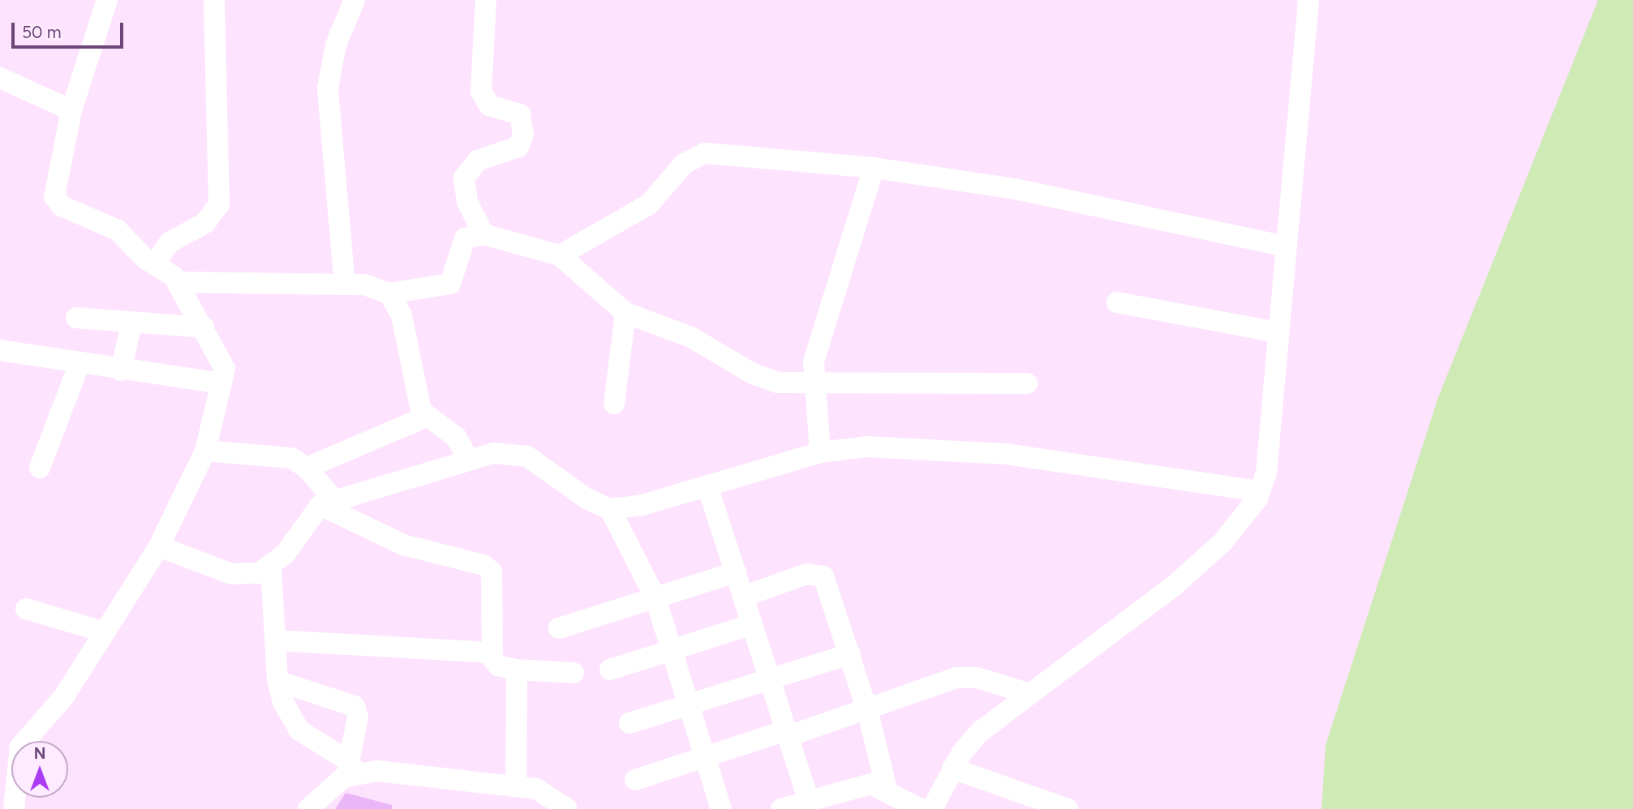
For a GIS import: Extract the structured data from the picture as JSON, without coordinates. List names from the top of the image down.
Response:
{
  "scale_bar": "50 m",
  "north": "top"
}
